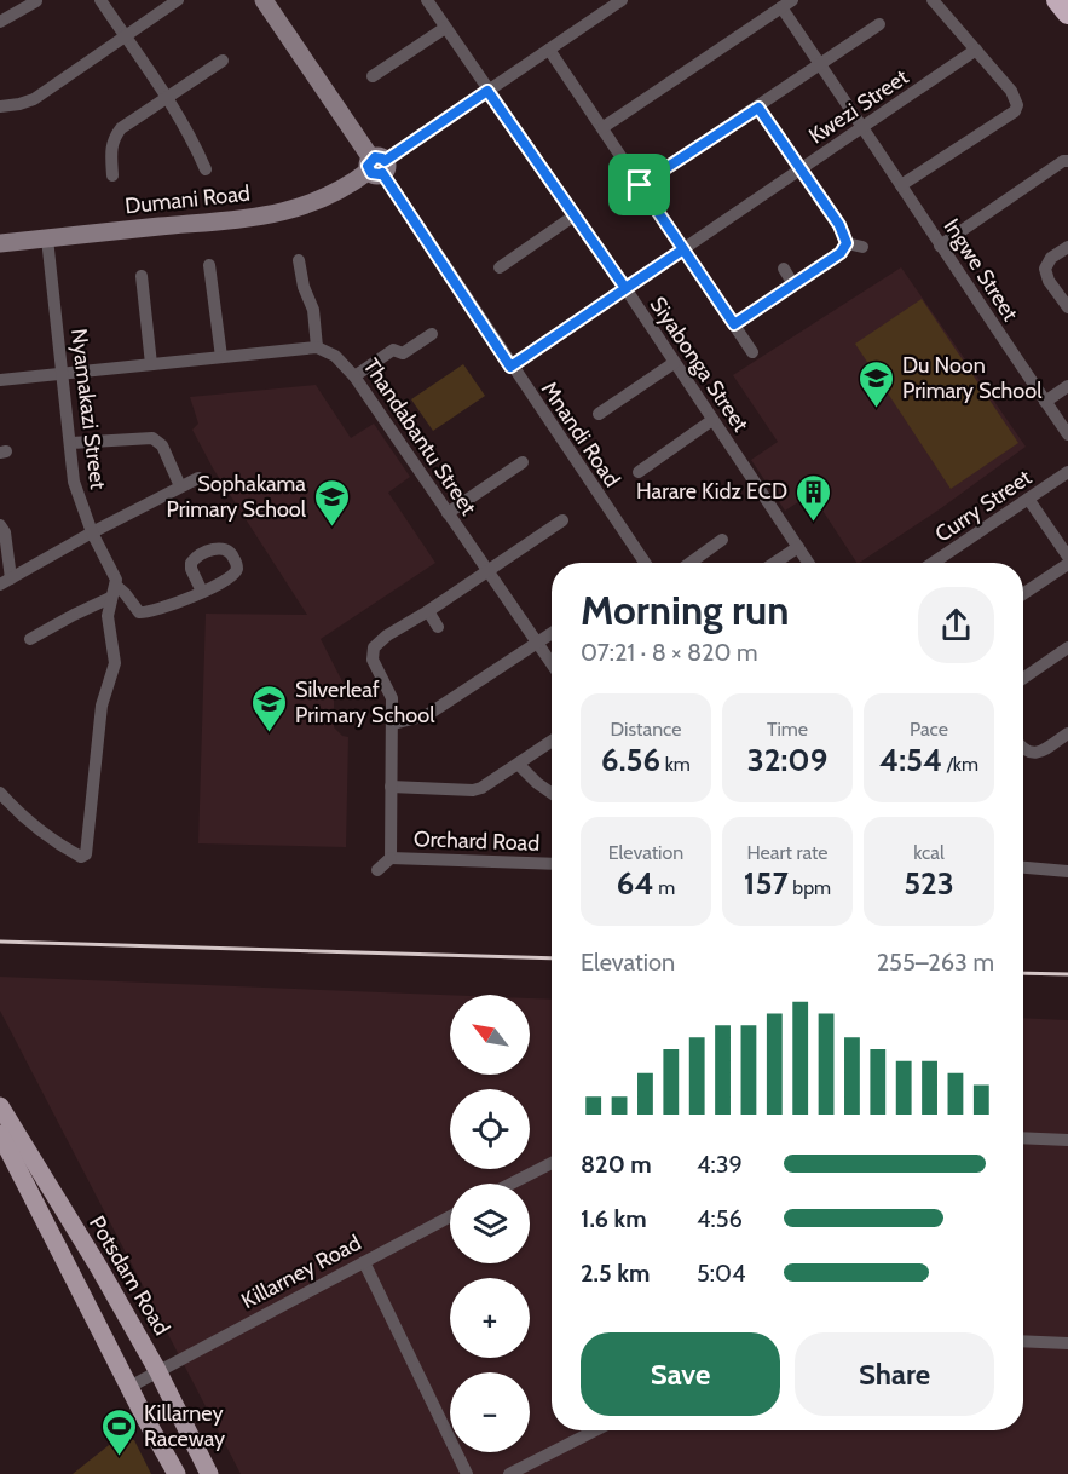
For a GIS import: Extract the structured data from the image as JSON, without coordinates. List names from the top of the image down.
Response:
{
  "streets": {
    "main road": ["Potsdam Road"],
    "street": [
      "Kwezi Street",
      "Dumani Road",
      "Ingwe Street",
      "Siyabonga Street",
      "Nyamakazi Street",
      "Mnandi Road",
      "Thandabantu Street",
      "Curry Street",
      "Orchard Road",
      "Killarney Road"
    ]
  },
  "crossings": [
    ["Kwezi Street", "Ingwe Street"],
    ["Kwezi Street", "Siyabonga Street"],
    ["Kwezi Street", "Mnandi Road"],
    ["Dumani Road", "Siyabonga Street"],
    ["Dumani Road", "Nyamakazi Street"],
    ["Dumani Road", "Mnandi Road"],
    ["Killarney Road", "Potsdam Road"]
  ],
  "places": {
    "school or university": ["Du Noon Primary School", "Sophakama Primary School", "Silverleaf Primary School"],
    "building": ["Harare Kidz ECD"],
    "sports": ["Killarney Raceway"]
  },
  "north": "top left",
  "page": {
    "heading": ["Morning run", "07:21 · 8 × 820 m"],
    "stats": [
      ["Distance", "6.56 km"],
      ["Time", "32:09"],
      ["Pace", "4:54 /km"],
      ["Elevation", "64 m"],
      ["Heart rate", "157 bpm"],
      ["kcal", "523"]
    ],
    "chart": ["Elevation", "255–263 m"],
    "map_buttons": ["+", "−"],
    "list": [
      {
        "name": "820 m",
        "note": "4:39"
      },
      {
        "name": "1.6 km",
        "note": "4:56"
      },
      {
        "name": "2.5 km",
        "note": "5:04"
      }
    ],
    "buttons": ["Save", "Share"]
  }
}
